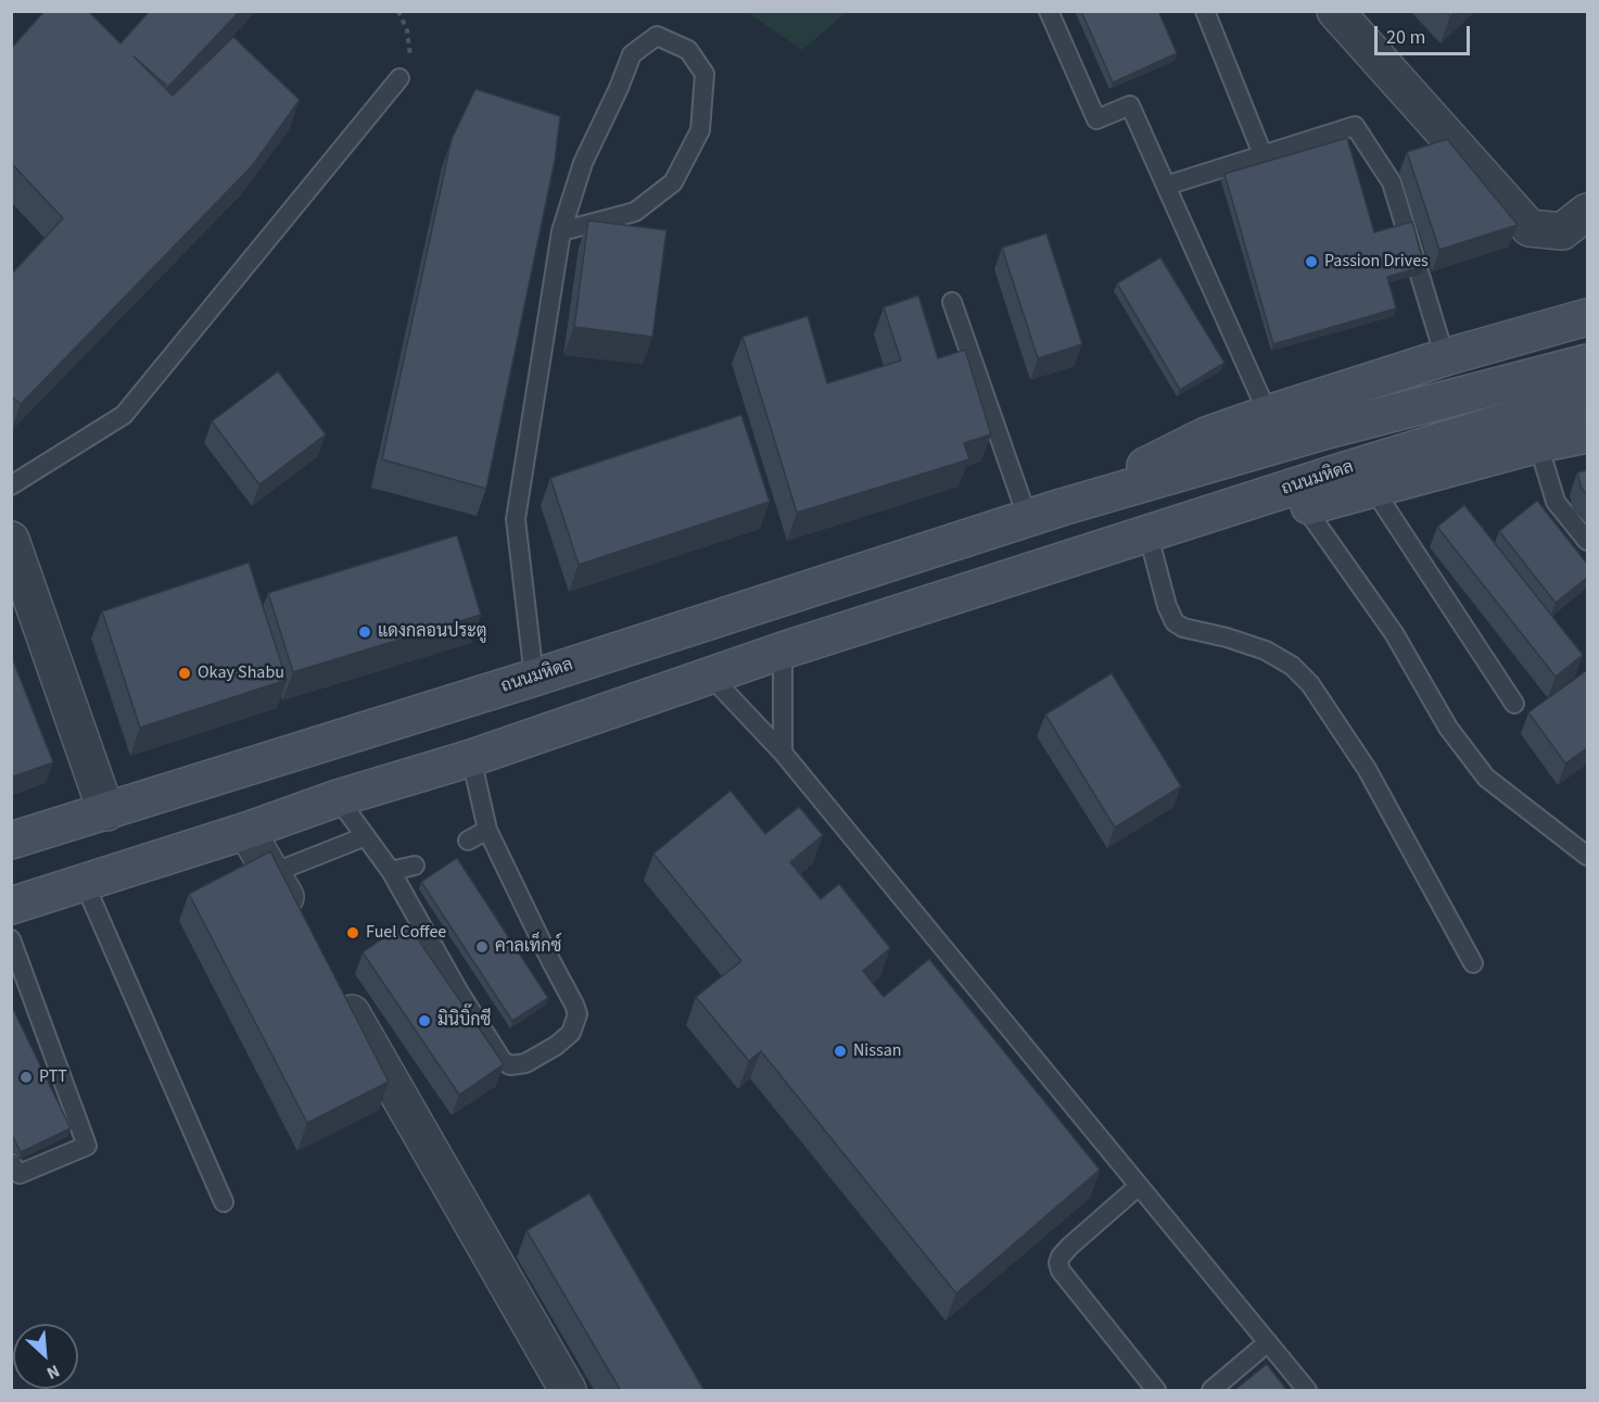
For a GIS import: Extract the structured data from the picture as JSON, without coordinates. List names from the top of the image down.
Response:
{
  "streets": {
    "main road": ["ถนนมหิดล"]
  },
  "places": [
    "Passion Drives",
    "แดงกลอนประตู",
    "Okay Shabu",
    "Fuel Coffee",
    "คาลเท็กซ์",
    "มินิบิ๊กซี",
    "Nissan",
    "PTT"
  ],
  "scale_bar": "20 m",
  "north": "bottom right"
}
